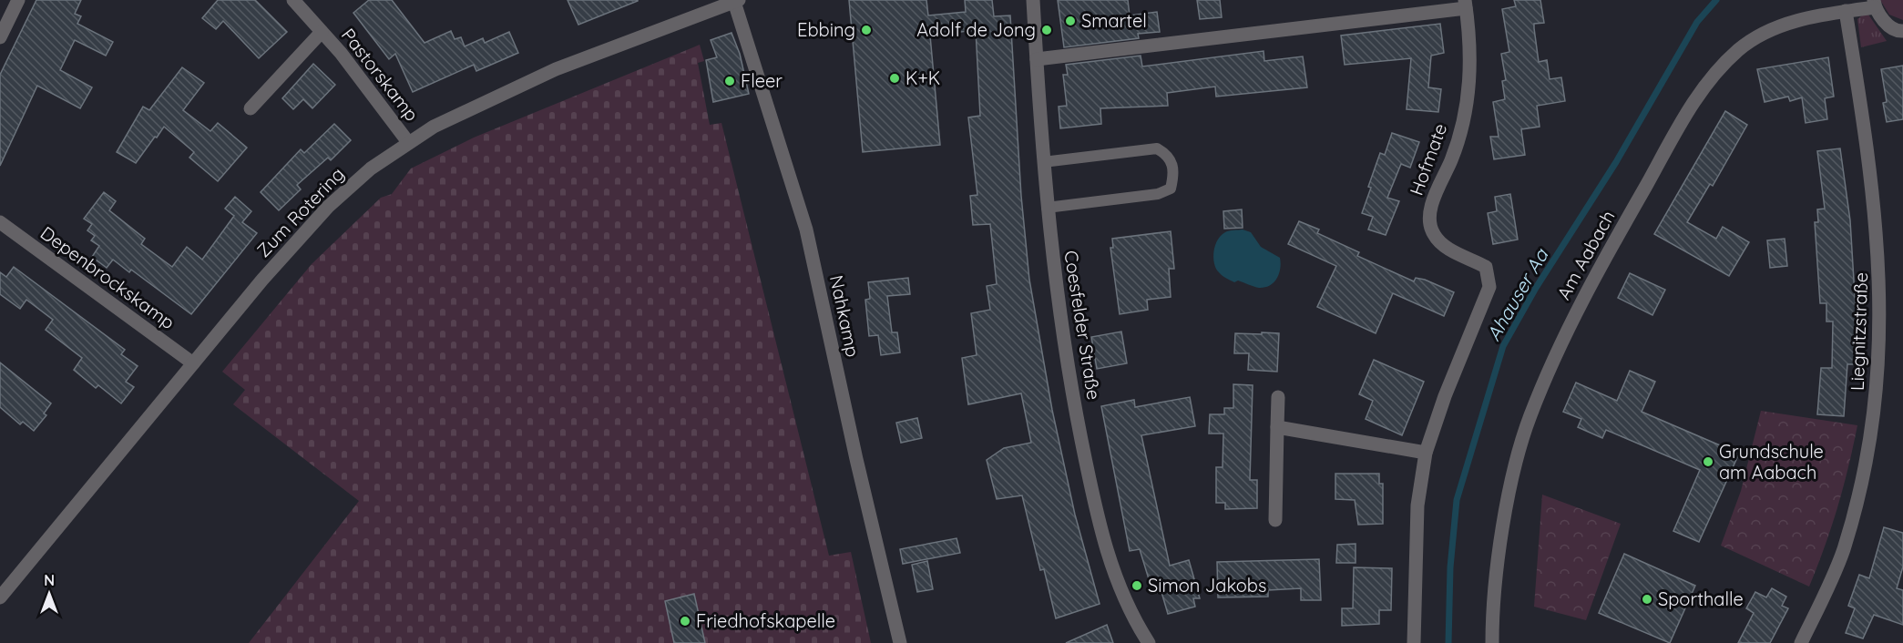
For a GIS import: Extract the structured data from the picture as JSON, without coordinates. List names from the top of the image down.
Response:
{
  "streets": {
    "street": [
      "Pastorskamp",
      "Hofmate",
      "Zum Rotering",
      "Am Aabach",
      "Depenbrockskamp",
      "Nahkamp",
      "Coesfelder Straße",
      "Liegnitzstraße"
    ]
  },
  "crossings": [
    ["Pastorskamp", "Zum Rotering"],
    ["Zum Rotering", "Depenbrockskamp"],
    ["Zum Rotering", "Nahkamp"],
    ["Am Aabach", "Liegnitzstraße"]
  ],
  "water": ["Ahauser Aa"],
  "places": [
    "Smartel",
    "Ebbing",
    "Adolf de Jong",
    "K+K",
    "Fleer",
    "Grundschule am Aabach",
    "Simon Jakobs",
    "Sporthalle",
    "Friedhofskapelle"
  ],
  "north": "top"
}
